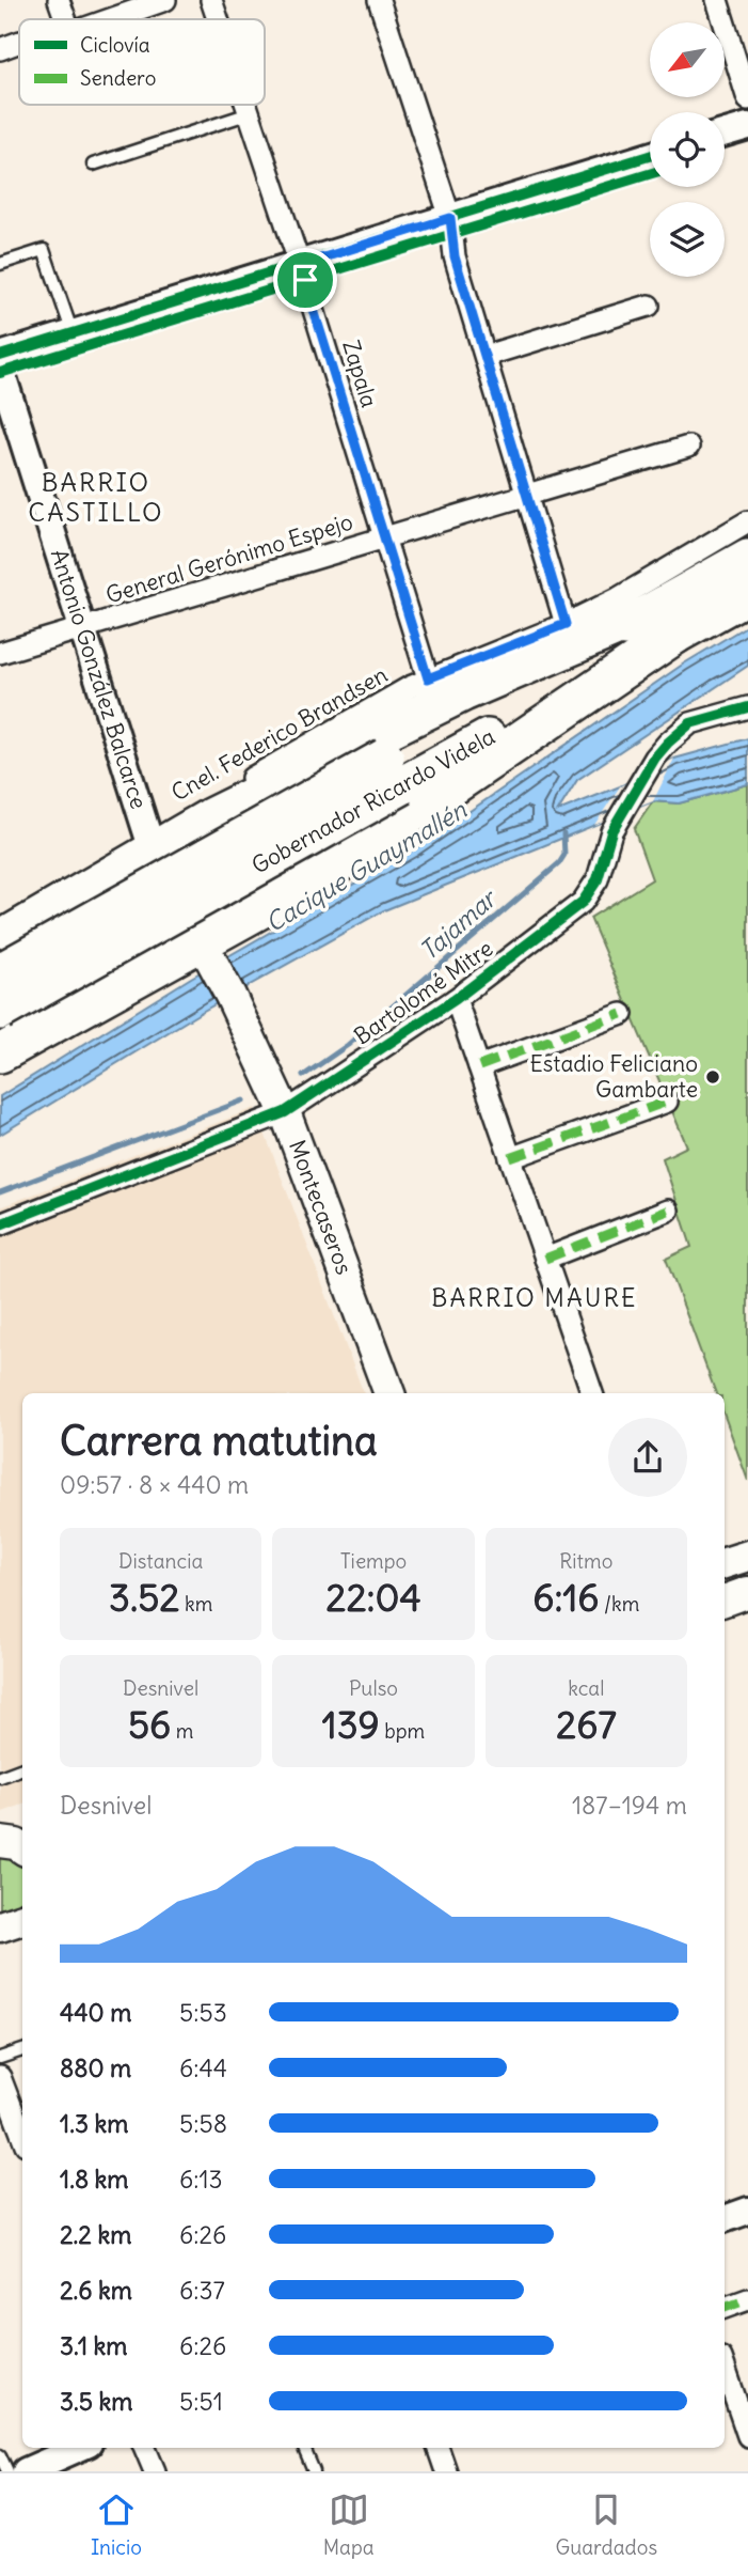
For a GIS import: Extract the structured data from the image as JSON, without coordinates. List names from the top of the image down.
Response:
{
  "streets": {
    "highway": ["Gobernador Ricardo Videla"],
    "main road": ["Antonio González Balcarce", "Montecaseros"],
    "street": [
      "Zapala",
      "General Gerónimo Espejo",
      "Cnel. Federico Brandsen",
      "Bartolomé Mitre"
    ]
  },
  "crossings": [
    ["Zapala", "General Gerónimo Espejo"],
    ["Zapala", "Cnel. Federico Brandsen"],
    ["General Gerónimo Espejo", "Antonio González Balcarce"],
    ["Antonio González Balcarce", "Cnel. Federico Brandsen"],
    ["Antonio González Balcarce", "Montecaseros"],
    ["Bartolomé Mitre", "Montecaseros"]
  ],
  "districts": ["BARRIO CASTILLO", "BARRIO MAURE"],
  "water": ["Cacique Guaymallén", "Tajamar"],
  "places": ["Estadio Feliciano Gambarte"],
  "legend": ["Ciclovía", "Sendero"],
  "north": "bottom left",
  "page": {
    "heading": ["Carrera matutina", "09:57 · 8 × 440 m"],
    "stats": [
      ["Distancia", "3.52 km"],
      ["Tiempo", "22:04"],
      ["Ritmo", "6:16 /km"],
      ["Desnivel", "56 m"],
      ["Pulso", "139 bpm"],
      ["kcal", "267"]
    ],
    "chart": ["Desnivel", "187–194 m"],
    "list": [
      {
        "name": "440 m",
        "note": "5:53"
      },
      {
        "name": "880 m",
        "note": "6:44"
      },
      {
        "name": "1.3 km",
        "note": "5:58"
      },
      {
        "name": "1.8 km",
        "note": "6:13"
      },
      {
        "name": "2.2 km",
        "note": "6:26"
      },
      {
        "name": "2.6 km",
        "note": "6:37"
      },
      {
        "name": "3.1 km",
        "note": "6:26"
      },
      {
        "name": "3.5 km",
        "note": "5:51"
      }
    ],
    "tabs": ["Inicio", "Mapa", "Guardados"]
  }
}
